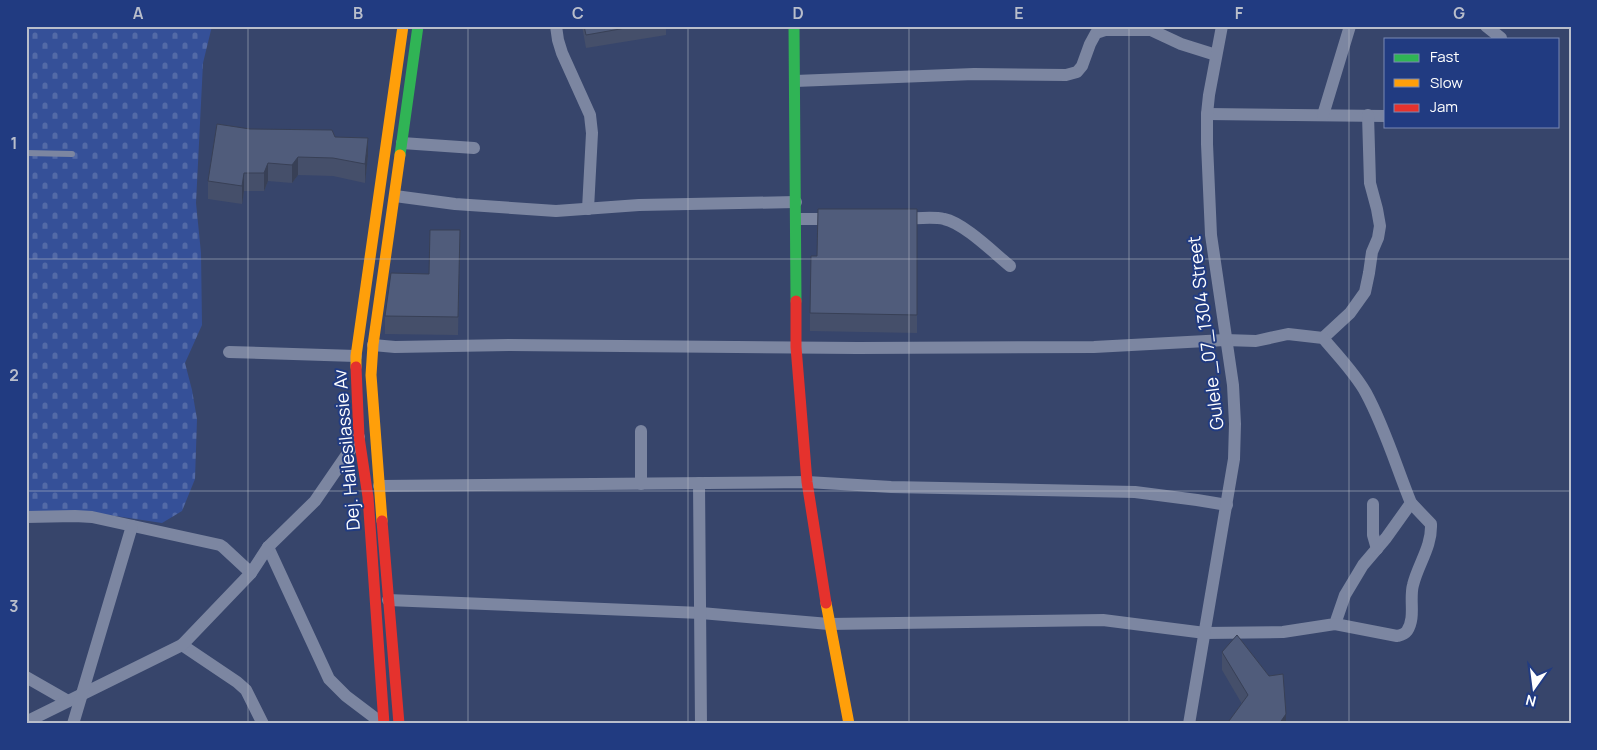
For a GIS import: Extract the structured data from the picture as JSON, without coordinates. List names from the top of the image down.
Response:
{
  "streets": {
    "main road": ["Dej. Hailesilassie Av"],
    "street": ["Gulele _07_1304 Street"]
  },
  "legend": ["Fast", "Slow", "Jam"],
  "north": "bottom",
  "grid": {
    "columns": [
      "A",
      "B",
      "C",
      "D",
      "E",
      "F",
      "G"
    ],
    "rows": ["1", "2", "3"]
  }
}
